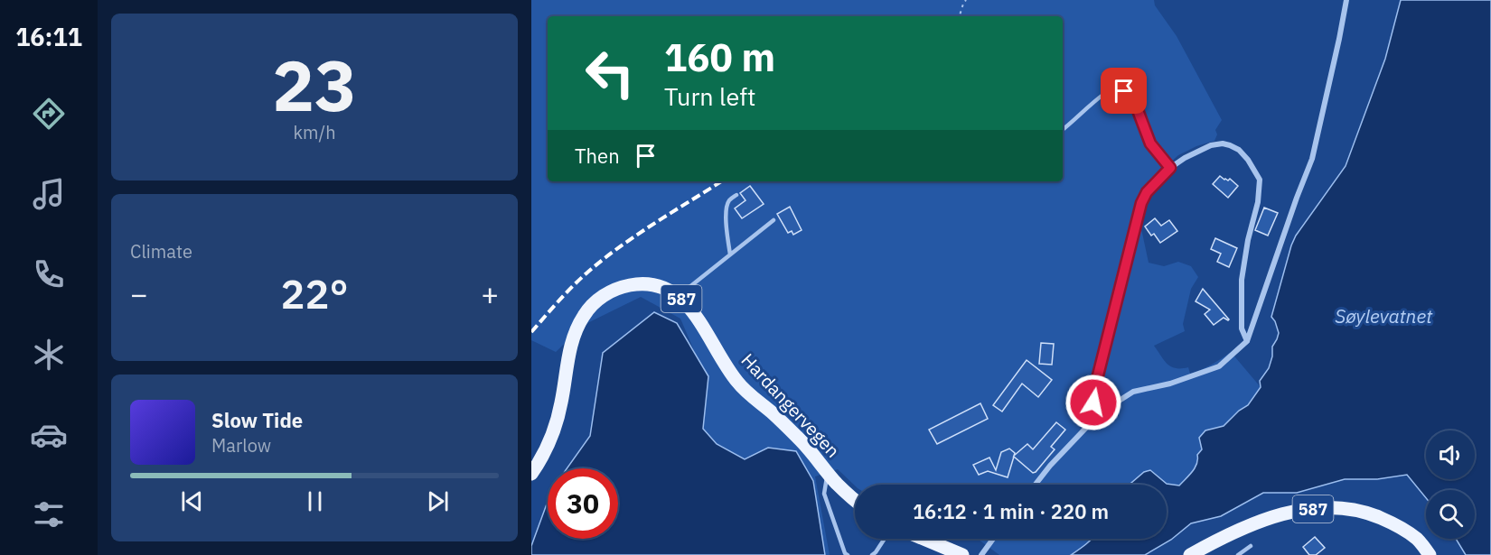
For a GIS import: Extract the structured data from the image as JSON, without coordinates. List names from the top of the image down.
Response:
{
  "streets": {
    "main road": ["587", "Hardangervegen"]
  },
  "water": ["Søylevatnet"],
  "page": {
    "tabs": "16:11",
    "tile": [
      ["23", "km/h"],
      "Climate"
    ],
    "turn": ["160 m", "Turn left"],
    "then": "Then",
    "heat": ["−", "22°", "+"],
    "song": ["Slow Tide", "Marlow"],
    "limit": "30",
    "trip": "16:12 · 1 min · 220 m"
  }
}
